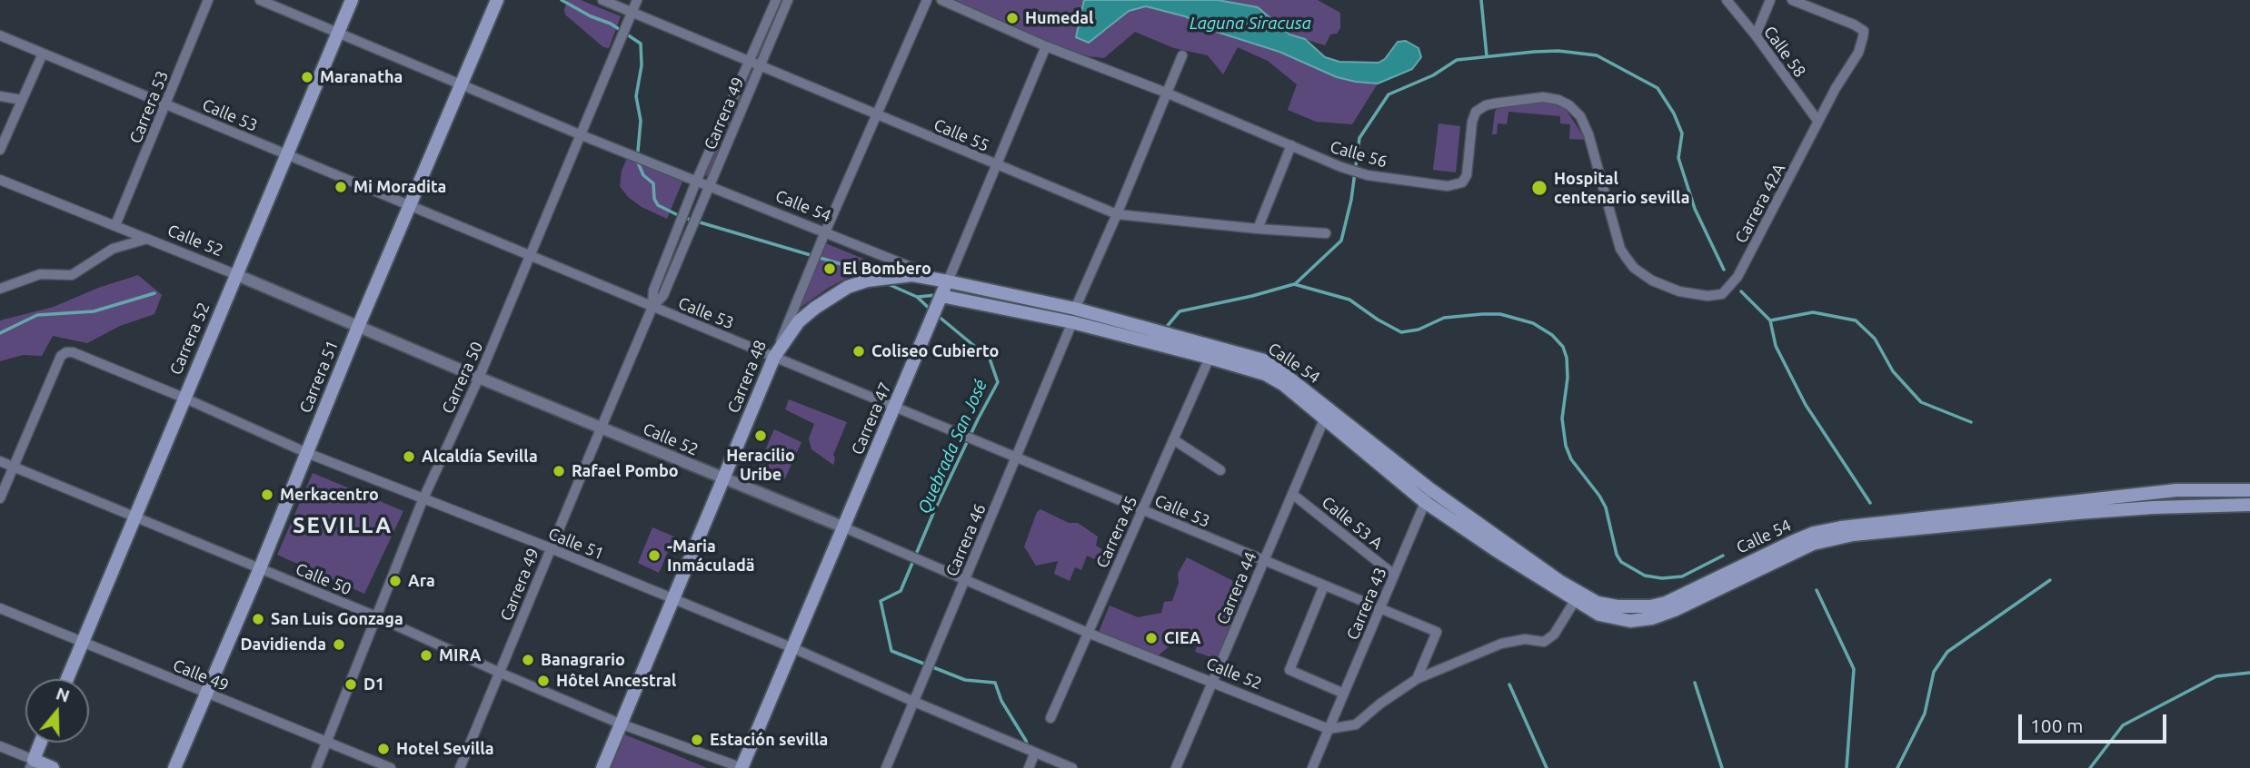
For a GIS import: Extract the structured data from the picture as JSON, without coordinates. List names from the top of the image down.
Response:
{
  "streets": {
    "main road": [
      "Calle 54",
      "Carrera 52",
      "Carrera 51",
      "Carrera 48",
      "Carrera 47"
    ],
    "street": [
      "Calle 58",
      "Carrera 53",
      "Carrera 49",
      "Calle 53",
      "Calle 55",
      "Calle 56",
      "Carrera 42A",
      "Calle 52",
      "Carrera 50",
      "Calle 53 A",
      "Carrera 45",
      "Carrera 46",
      "Calle 51",
      "Calle 50",
      "Carrera 44",
      "Carrera 43",
      "Calle 49"
    ]
  },
  "crossings": [
    ["Calle 58", "Carrera 42A"],
    ["Carrera 53", "Calle 53"],
    ["Carrera 53", "Calle 52"],
    ["Carrera 49", "Calle 53"],
    ["Carrera 49", "Calle 55"],
    ["Carrera 49", "Calle 54"],
    ["Carrera 49", "Calle 52"],
    ["Carrera 49", "Calle 51"],
    ["Carrera 49", "Calle 50"],
    ["Calle 53", "Carrera 52"],
    ["Calle 53", "Carrera 51"],
    ["Calle 53", "Carrera 48"],
    ["Calle 53", "Carrera 50"],
    ["Calle 53", "Carrera 47"],
    ["Calle 53", "Carrera 45"],
    ["Calle 53", "Carrera 46"],
    ["Calle 53", "Carrera 44"],
    ["Calle 53", "Carrera 43"],
    ["Calle 55", "Carrera 48"],
    ["Calle 55", "Carrera 50"],
    ["Calle 55", "Carrera 47"],
    ["Calle 56", "Carrera 42A"],
    ["Calle 56", "Carrera 47"],
    ["Calle 54", "Carrera 52"],
    ["Calle 54", "Carrera 51"],
    ["Calle 54", "Carrera 48"],
    ["Calle 54", "Carrera 50"],
    ["Calle 54", "Carrera 47"],
    ["Calle 54", "Carrera 45"],
    ["Calle 54", "Carrera 46"],
    ["Calle 54", "Carrera 44"],
    ["Calle 54", "Carrera 43"],
    ["Calle 52", "Carrera 52"],
    ["Calle 52", "Carrera 51"],
    ["Calle 52", "Carrera 48"],
    ["Calle 52", "Carrera 50"],
    ["Calle 52", "Carrera 47"],
    ["Calle 52", "Carrera 45"],
    ["Calle 52", "Carrera 46"],
    ["Calle 52", "Carrera 44"],
    ["Calle 52", "Carrera 43"],
    ["Carrera 52", "Calle 51"],
    ["Carrera 52", "Calle 50"],
    ["Carrera 52", "Calle 49"],
    ["Carrera 51", "Calle 51"],
    ["Carrera 51", "Calle 50"],
    ["Carrera 51", "Calle 49"],
    ["Carrera 48", "Calle 51"],
    ["Carrera 48", "Calle 50"],
    ["Carrera 50", "Calle 51"],
    ["Carrera 50", "Calle 50"],
    ["Carrera 50", "Calle 49"],
    ["Carrera 47", "Calle 51"],
    ["Carrera 47", "Calle 50"],
    ["Calle 53 A", "Carrera 44"],
    ["Calle 53 A", "Carrera 43"],
    ["Carrera 46", "Calle 51"],
    ["Calle 51", "Calle 50"]
  ],
  "districts": ["SEVILLA"],
  "water": ["Laguna Siracusa", "Quebrada San José"],
  "places": [
    "Humedal",
    "Maranatha",
    "Mi Moradita",
    "Hospital centenario sevilla",
    "El Bombero",
    "Coliseo Cubierto",
    "Heracilio Uribe",
    "Alcaldía Sevilla",
    "Rafael Pombo",
    "Merkacentro",
    "-Maria Inmáculadä",
    "Ara",
    "San Luis Gonzaga",
    "CIEA",
    "Davidienda",
    "MIRA",
    "Banagrario",
    "Hôtel Ancestral",
    "D1",
    "Estación sevilla",
    "Hotel Sevilla"
  ],
  "scale_bar": "100 m",
  "north": "top"
}
